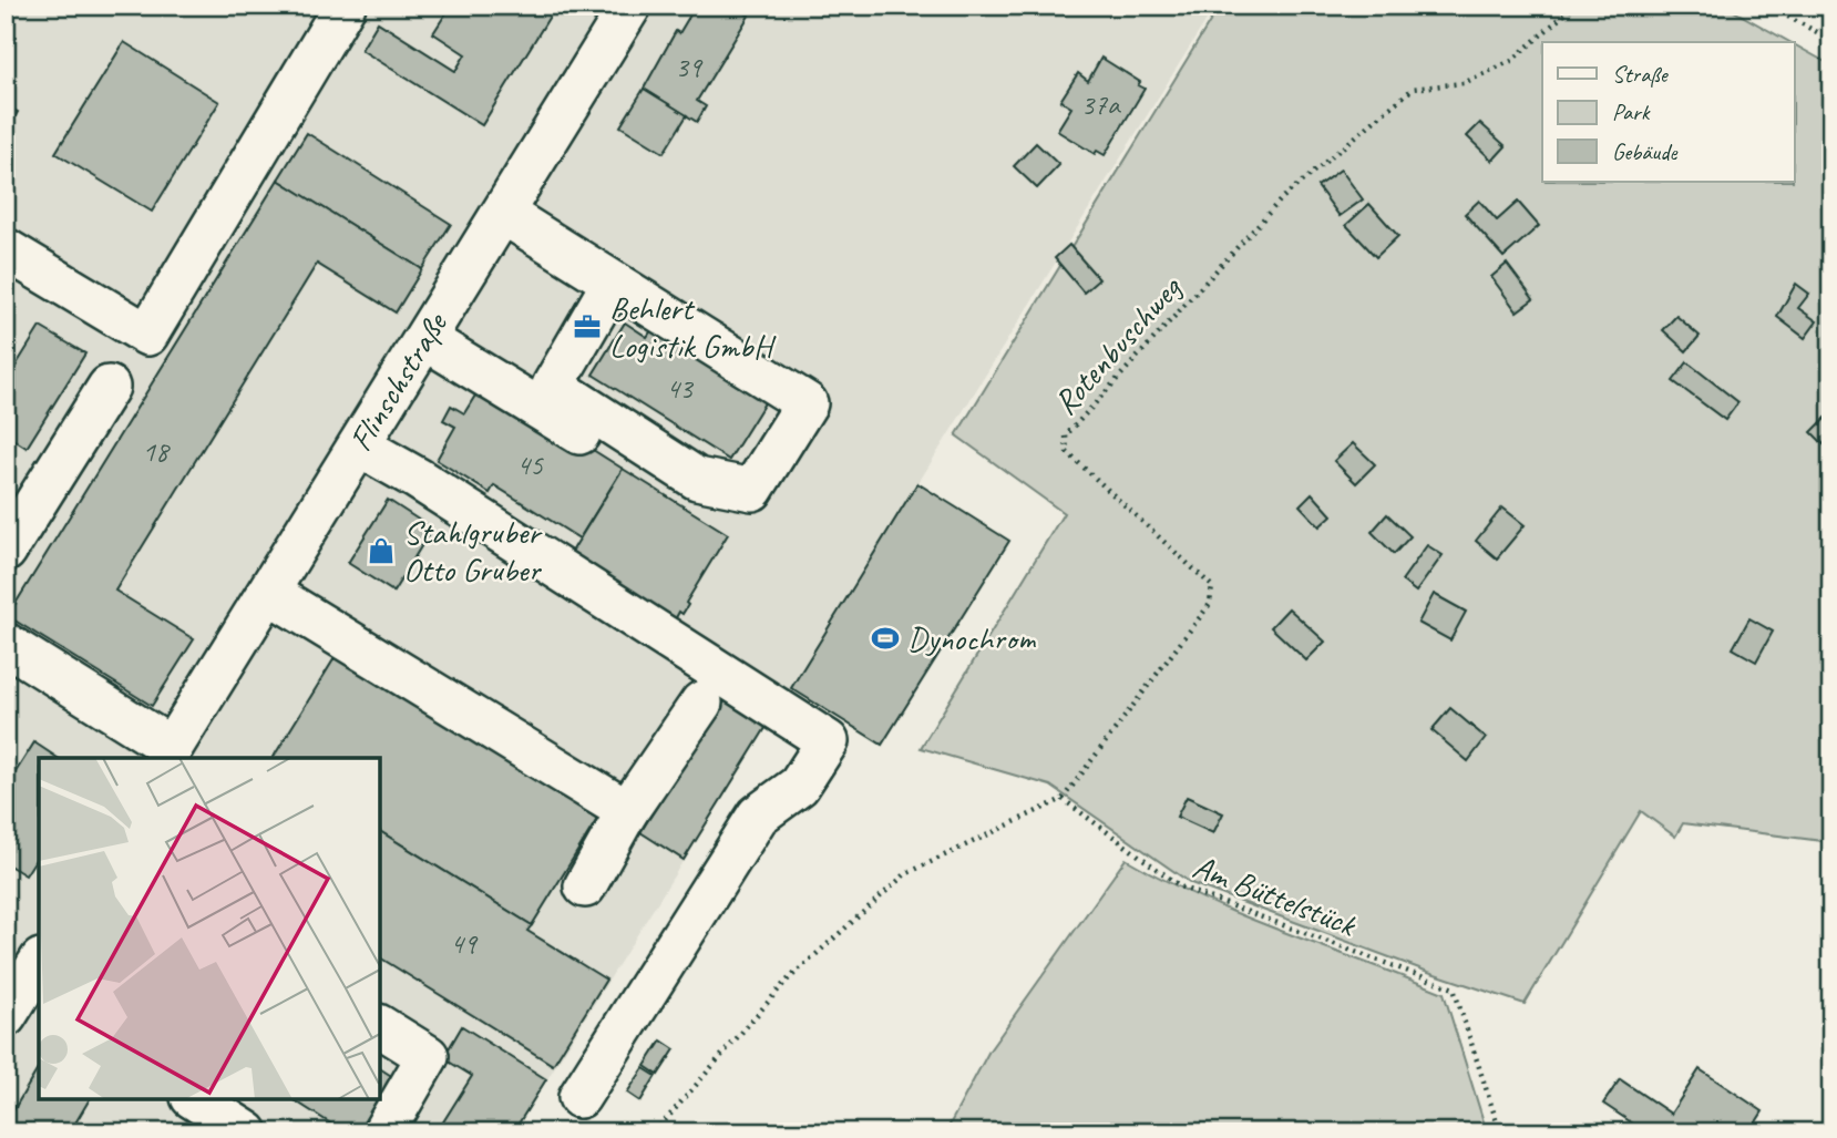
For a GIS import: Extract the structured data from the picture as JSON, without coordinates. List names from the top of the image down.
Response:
{
  "streets": {
    "street": ["Flinschstraße"],
    "path": ["Rotenbuschweg", "Am Büttelstück"]
  },
  "places": {
    "office": ["Behlert Logistik GmbH"],
    "shop": ["Stahlgruber Otto Gruber"],
    "sports": ["Dynochrom"]
  },
  "house_numbers": [
    "39",
    "37a",
    "43",
    "18",
    "45",
    "49"
  ],
  "legend": ["Straße", "Park", "Gebäude"]
}
